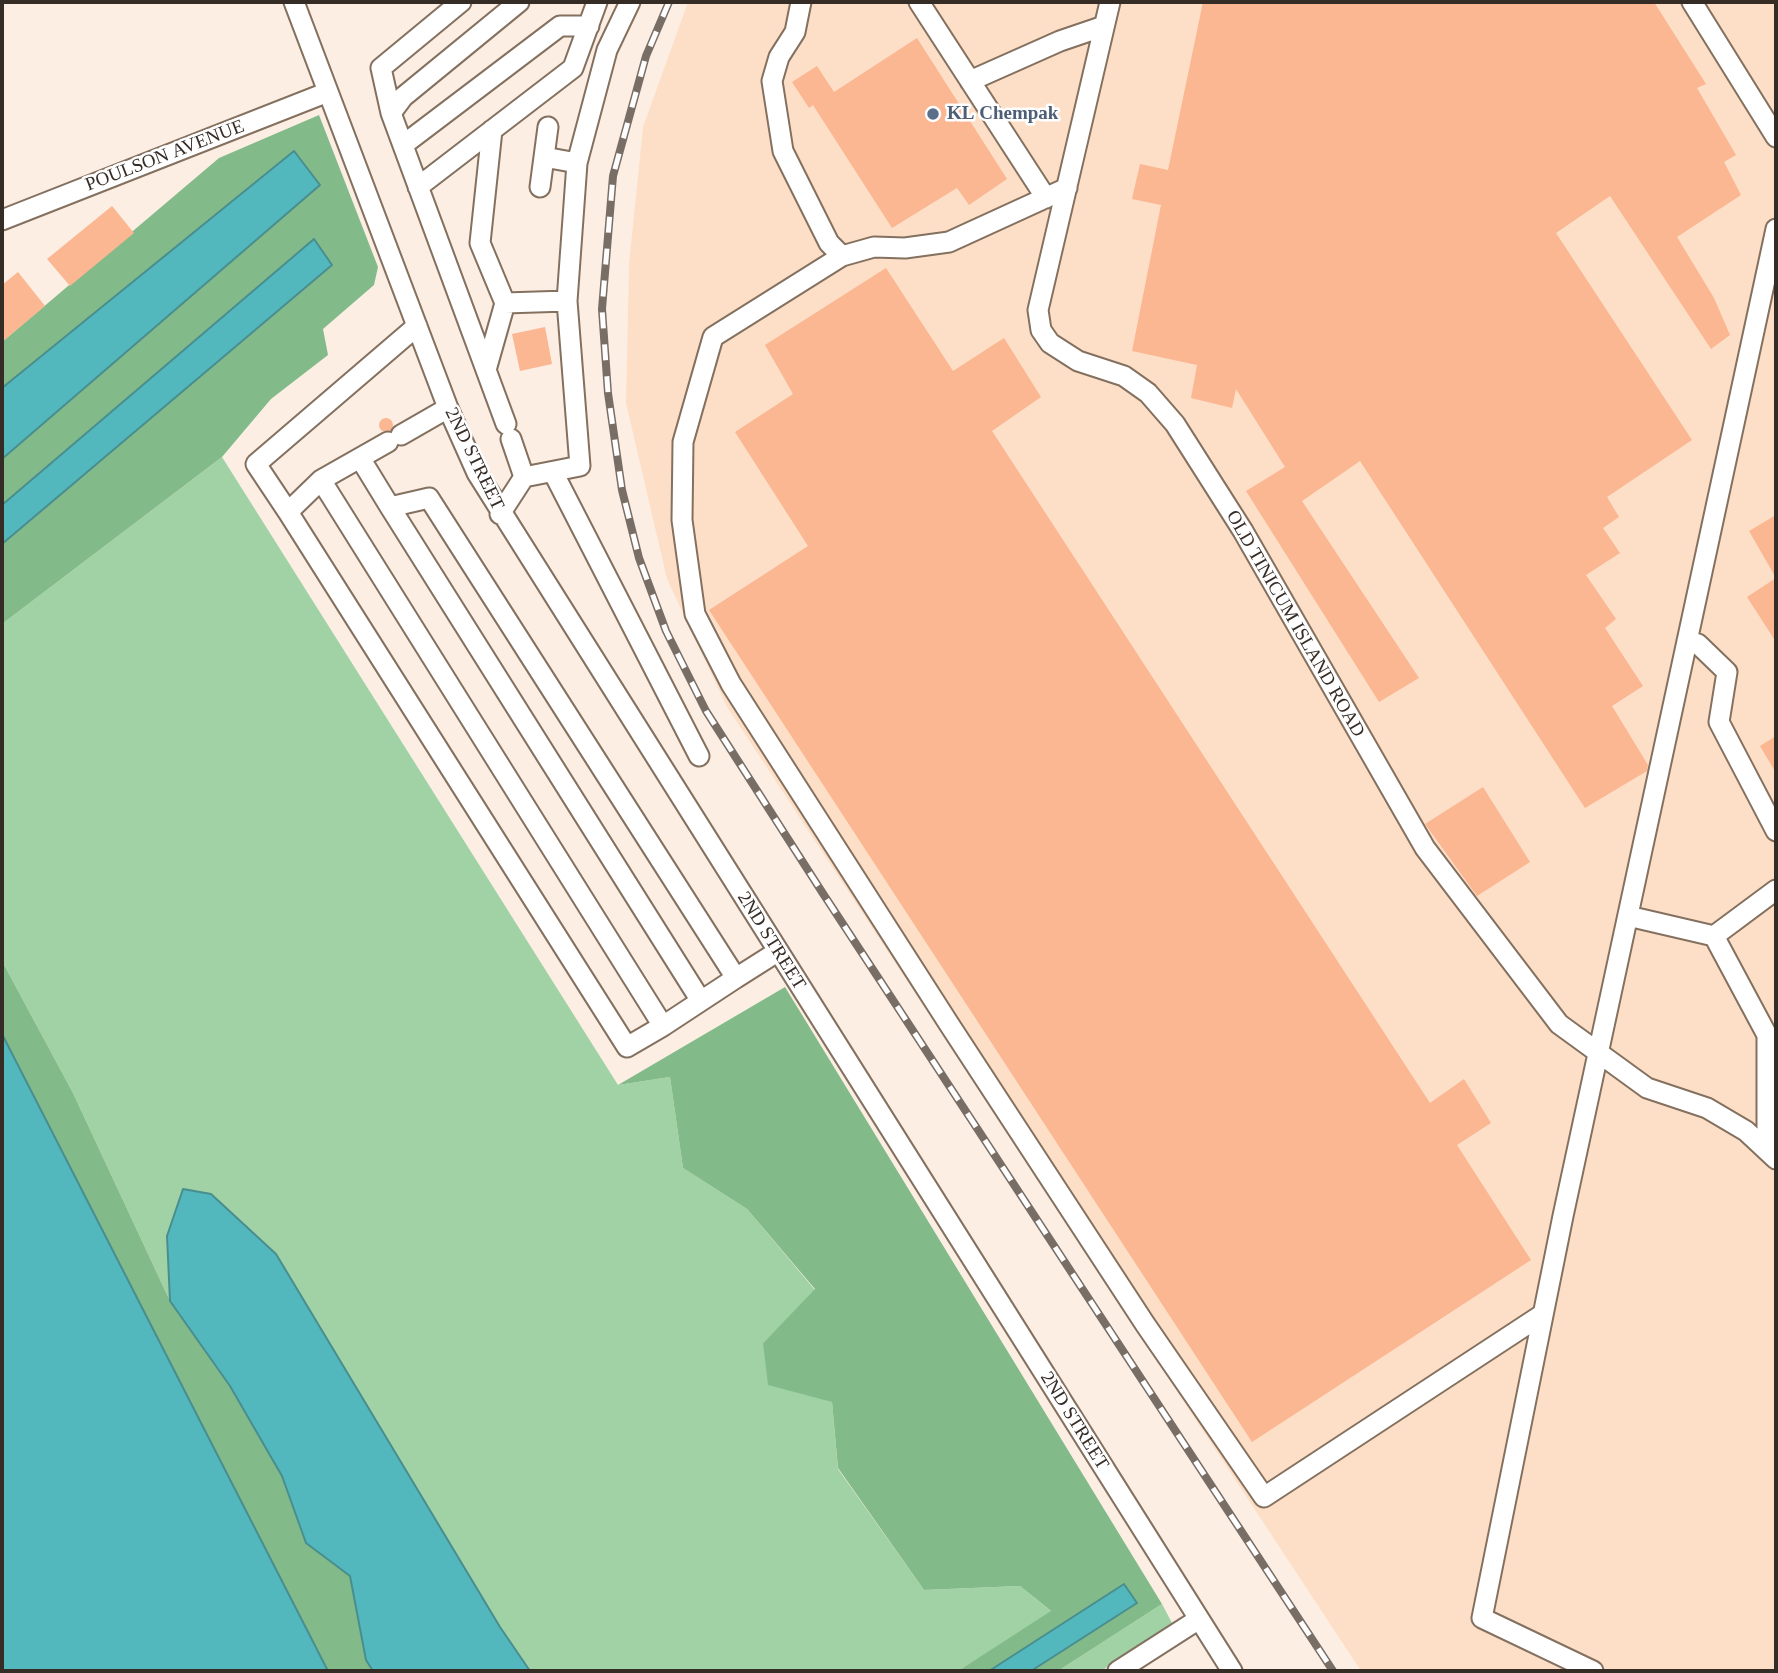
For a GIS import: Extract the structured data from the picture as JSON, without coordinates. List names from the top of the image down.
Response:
{
  "streets": {
    "street": ["POULSON AVENUE", "2ND STREET", "OLD TINICUM ISLAND ROAD"]
  },
  "crossings": [
    ["POULSON AVENUE", "2ND STREET"]
  ],
  "places": ["KL Chempak"]
}
